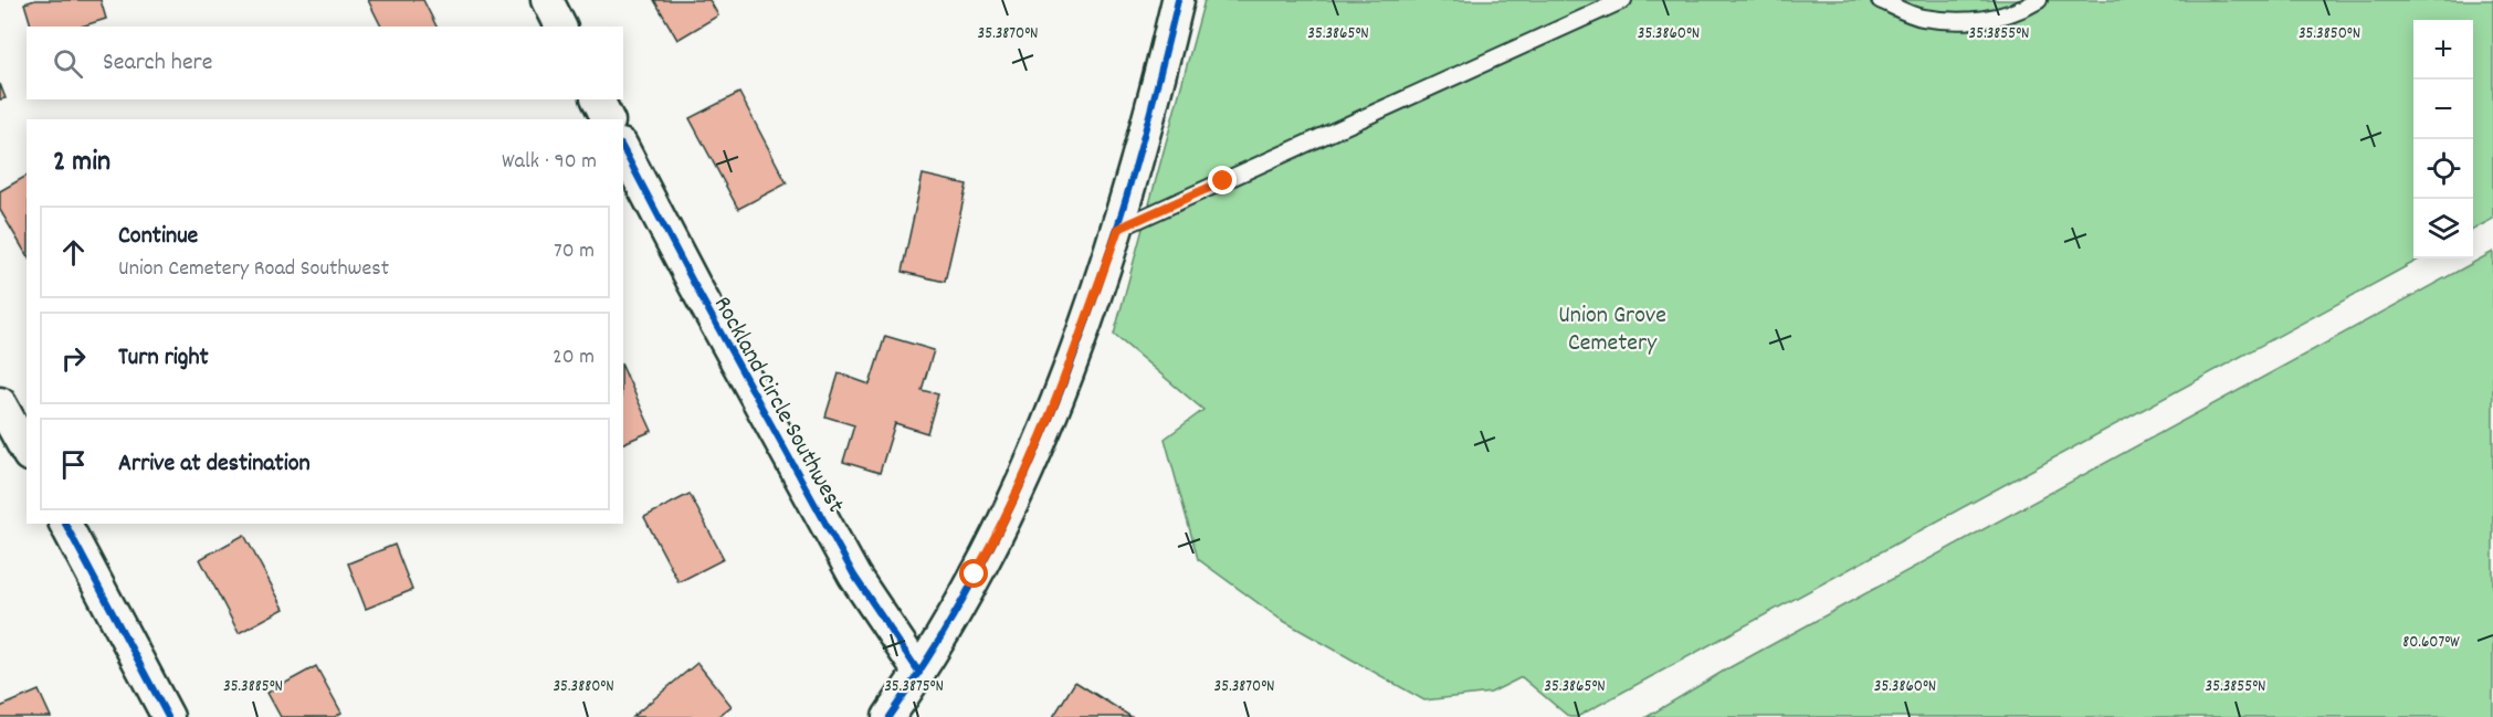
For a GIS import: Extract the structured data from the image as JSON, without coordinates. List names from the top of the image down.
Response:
{
  "streets": {
    "street": ["Rockland Circle Southwest"]
  },
  "parks": ["Union Grove Cemetery"],
  "page": {
    "map_buttons": ["+", "−"],
    "search": "Search here",
    "heading": ["2 min", "Walk · 90 m"],
    "list": [
      ["Continue", "Union Cemetery Road Southwest", "70 m"],
      ["Turn right", "20 m"],
      "Arrive at destination"
    ]
  },
  "coordinates": [
    "35.3870°N",
    "35.3865°N",
    "35.3860°N",
    "35.3855°N",
    "35.3850°N",
    "80.607°W",
    "35.3885°N",
    "35.3880°N",
    "35.3875°N"
  ]
}
